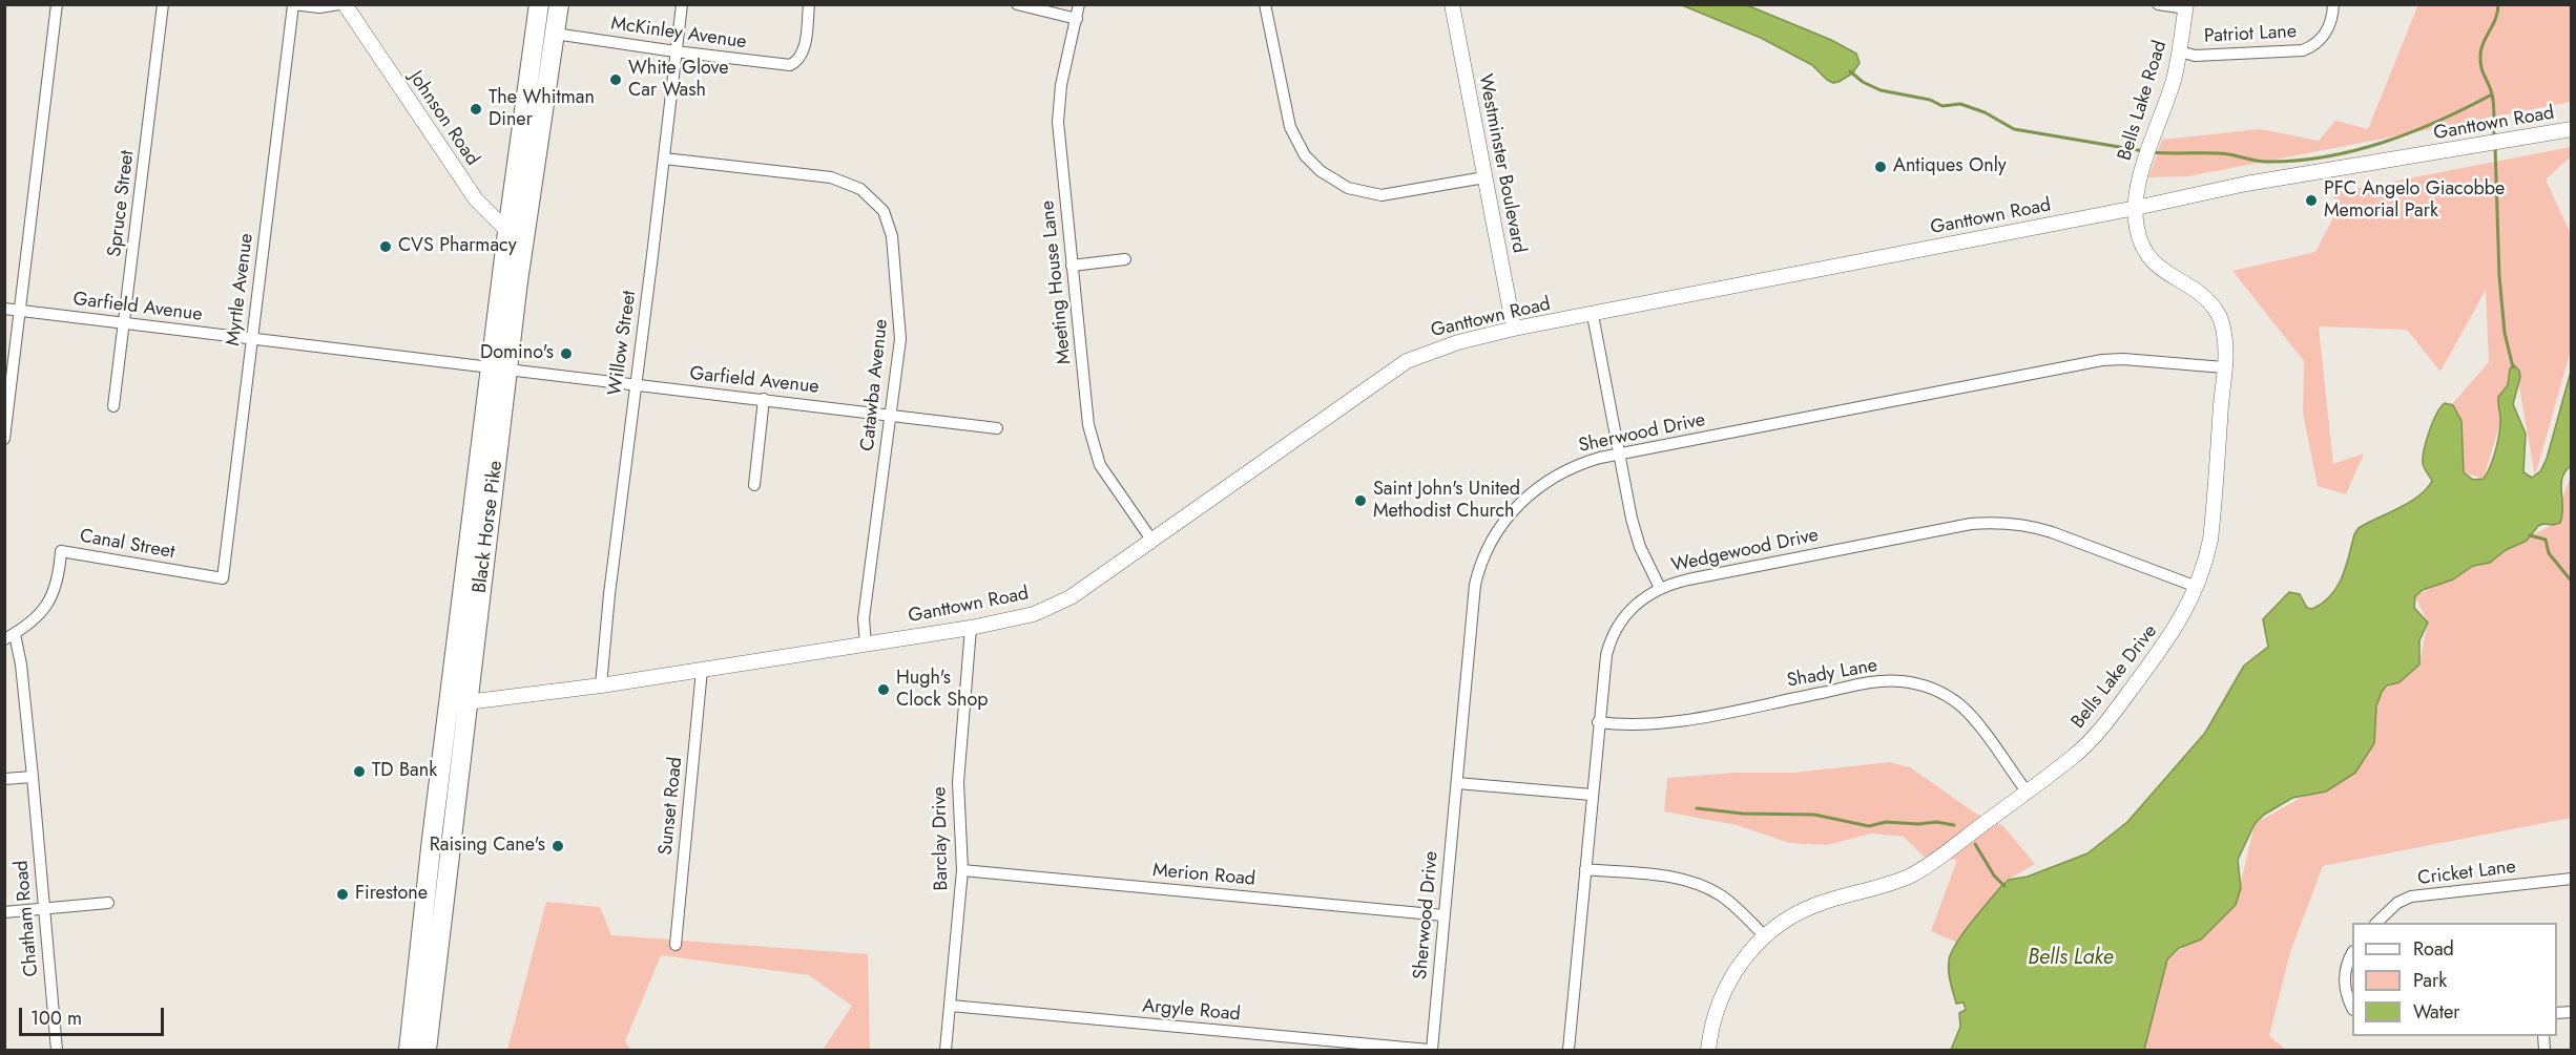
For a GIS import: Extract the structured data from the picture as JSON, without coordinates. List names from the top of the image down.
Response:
{
  "streets": {
    "highway": ["Black Horse Pike"],
    "street": [
      "McKinley Avenue",
      "Patriot Lane",
      "Bells Lake Road",
      "Johnson Road",
      "Ganttown Road",
      "Westminster Boulevard",
      "Spruce Street",
      "Meeting House Lane",
      "Myrtle Avenue",
      "Garfield Avenue",
      "Willow Street",
      "Catawba Avenue",
      "Sherwood Drive",
      "Canal Street",
      "Wedgewood Drive",
      "Shady Lane",
      "Bells Lake Drive",
      "Sunset Road",
      "Barclay Drive",
      "Cricket Lane",
      "Merion Road",
      "Chatham Road",
      "Argyle Road"
    ]
  },
  "crossings": [
    ["McKinley Avenue", "Willow Street"],
    ["McKinley Avenue", "Black Horse Pike"],
    ["Patriot Lane", "Bells Lake Road"],
    ["Bells Lake Road", "Ganttown Road"],
    ["Bells Lake Road", "Bells Lake Drive"],
    ["Johnson Road", "Black Horse Pike"],
    ["Ganttown Road", "Westminster Boulevard"],
    ["Ganttown Road", "Meeting House Lane"],
    ["Ganttown Road", "Willow Street"],
    ["Ganttown Road", "Catawba Avenue"],
    ["Ganttown Road", "Black Horse Pike"],
    ["Ganttown Road", "Bells Lake Drive"],
    ["Ganttown Road", "Sunset Road"],
    ["Ganttown Road", "Barclay Drive"],
    ["Spruce Street", "Garfield Avenue"],
    ["Myrtle Avenue", "Garfield Avenue"],
    ["Myrtle Avenue", "Canal Street"],
    ["Garfield Avenue", "Willow Street"],
    ["Garfield Avenue", "Catawba Avenue"],
    ["Garfield Avenue", "Black Horse Pike"],
    ["Willow Street", "Catawba Avenue"],
    ["Sherwood Drive", "Bells Lake Drive"],
    ["Sherwood Drive", "Merion Road"],
    ["Sherwood Drive", "Argyle Road"],
    ["Canal Street", "Chatham Road"],
    ["Wedgewood Drive", "Shady Lane"],
    ["Wedgewood Drive", "Bells Lake Drive"],
    ["Shady Lane", "Bells Lake Drive"],
    ["Barclay Drive", "Merion Road"],
    ["Barclay Drive", "Argyle Road"]
  ],
  "water": ["Bells Lake"],
  "places": [
    "White Glove Car Wash",
    "The Whitman Diner",
    "Antiques Only",
    "PFC Angelo Giacobbe Memorial Park",
    "CVS Pharmacy",
    "Domino's",
    "Saint John's United Methodist Church",
    "Hugh's Clock Shop",
    "TD Bank",
    "Raising Cane's",
    "Firestone"
  ],
  "legend": ["Road", "Park", "Water"],
  "scale_bar": "100 m"
}
